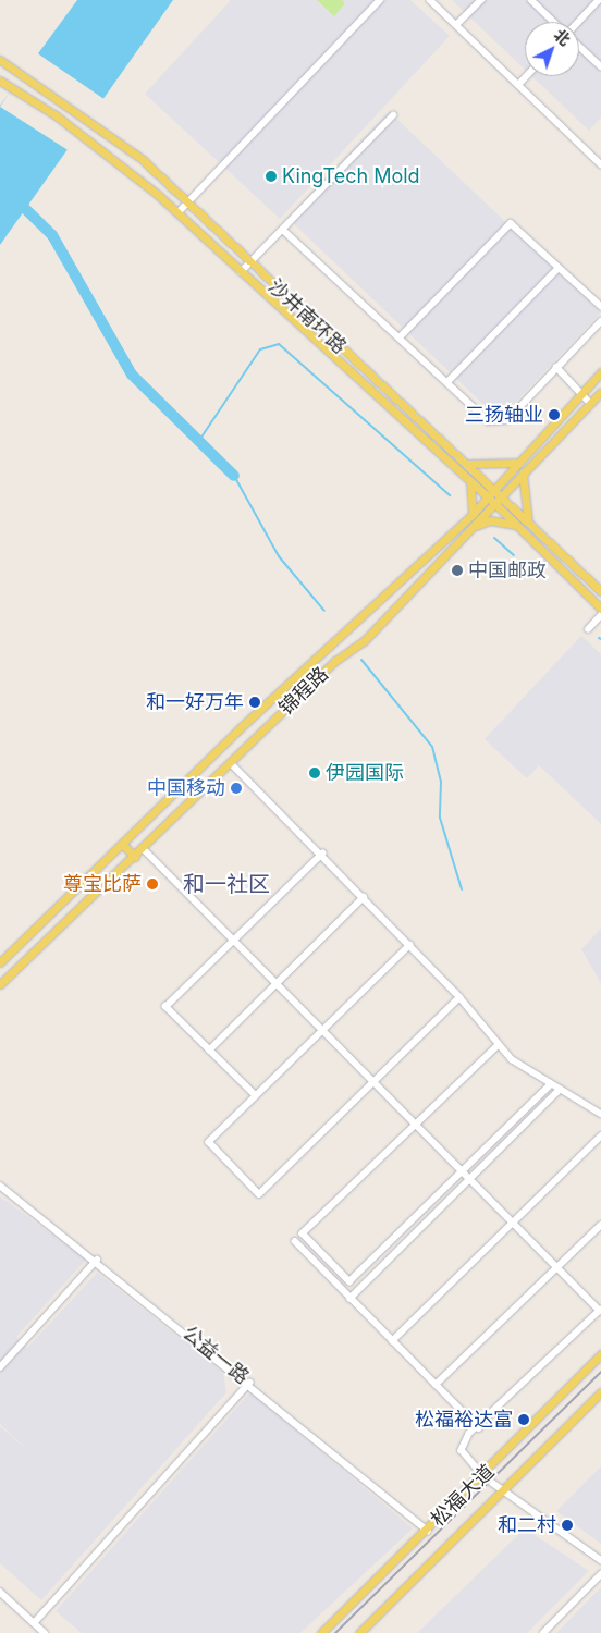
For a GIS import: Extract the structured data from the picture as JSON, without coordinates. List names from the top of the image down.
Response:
{
  "streets": {
    "main road": ["沙井南环路", "锦程路", "松福大道"],
    "street": ["公益一路"]
  },
  "crossings": [
    ["沙井南环路", "锦程路"],
    ["公益一路", "松福大道"]
  ],
  "districts": ["和一社区"],
  "places": [
    "KingTech Mold",
    "三扬轴业",
    "中国邮政",
    "和一好万年",
    "伊园国际",
    "中国移动",
    "尊宝比萨",
    "松福裕达富",
    "和二村"
  ],
  "north": "top right"
}
